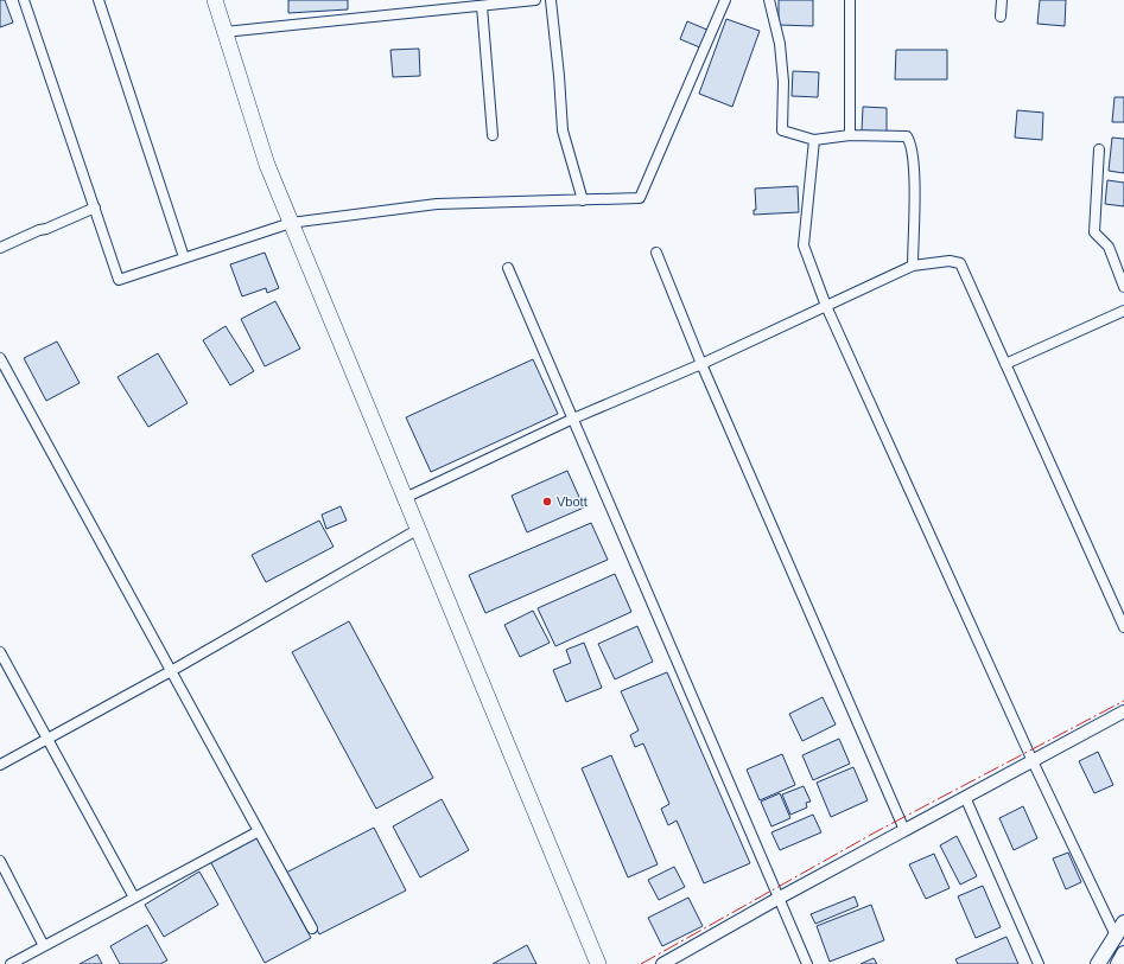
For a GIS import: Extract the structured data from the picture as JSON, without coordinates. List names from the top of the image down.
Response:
{
  "places": ["Vbott"]
}
